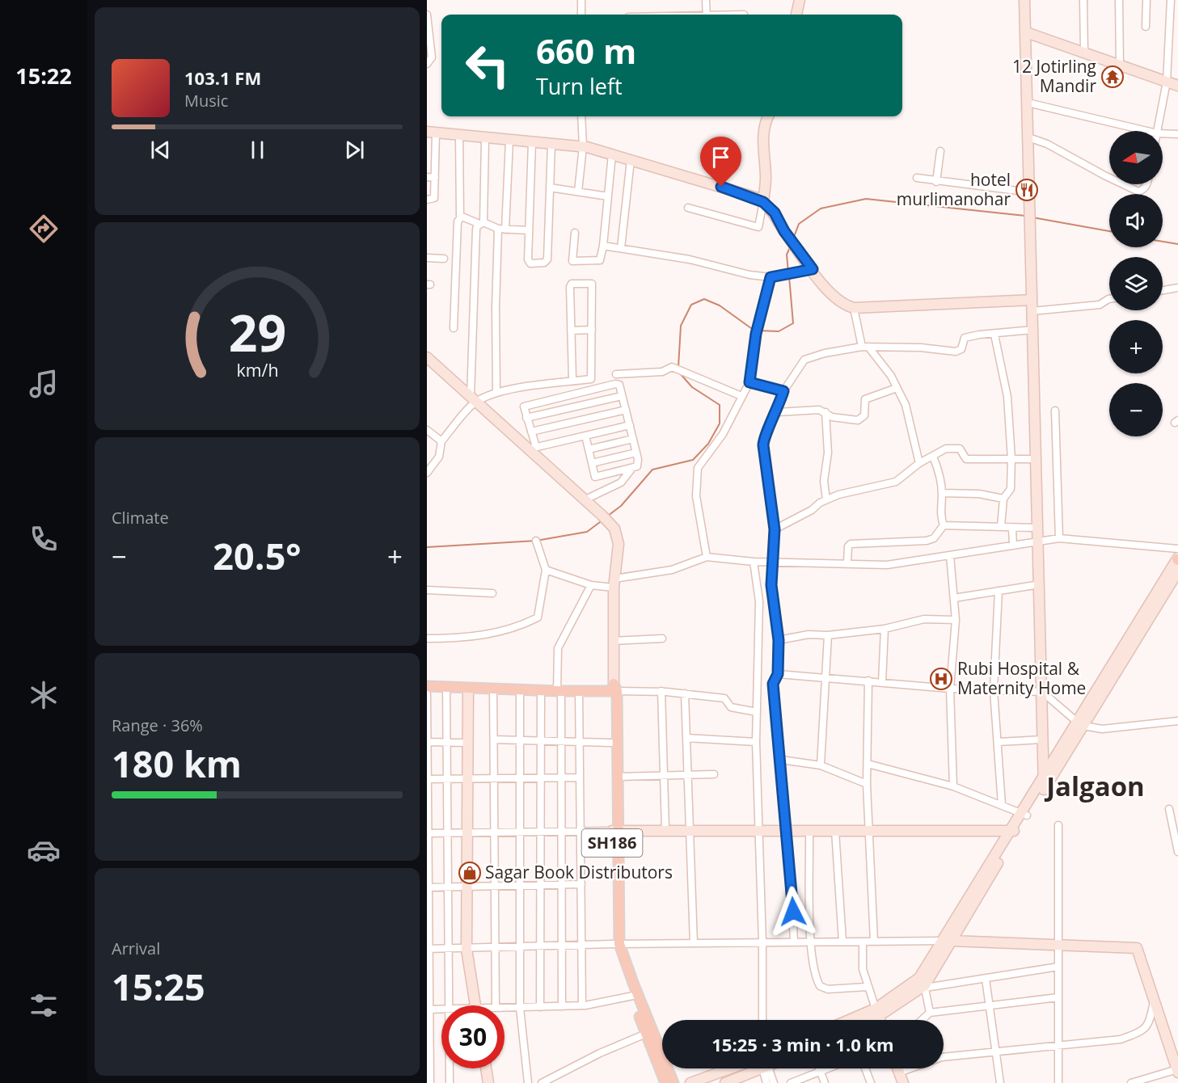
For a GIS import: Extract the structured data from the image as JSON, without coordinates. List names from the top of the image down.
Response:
{
  "streets": {
    "main road": ["SH186"]
  },
  "districts": ["Jalgaon"],
  "places": {
    "temple": ["12 Jotirling Mandir"],
    "restaurant": ["hotel murlimanohar"],
    "hospital": ["Rubi Hospital & Maternity Home"],
    "shop": ["Sagar Book Distributors"]
  },
  "north": "left",
  "page": {
    "tabs": "15:22",
    "turn": ["660 m", "Turn left"],
    "song": ["103.1 FM", "Music"],
    "map_buttons": ["+", "−"],
    "tile": [
      "Climate",
      ["Range · 36%", "180 km"],
      ["Arrival", "15:25"]
    ],
    "heat": ["−", "20.5°", "+"],
    "limit": "30",
    "trip": "15:25 · 3 min · 1.0 km",
    "gauge": ["29", "km/h"]
  }
}
